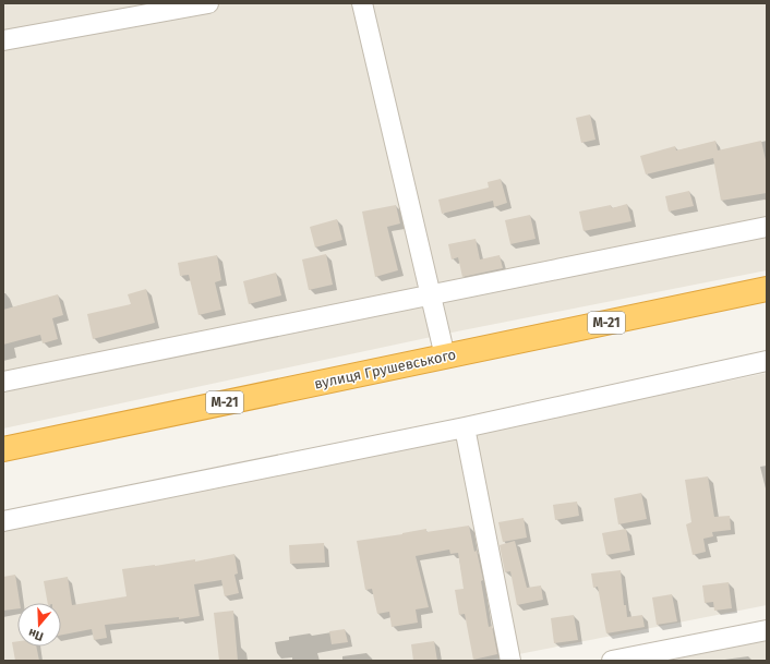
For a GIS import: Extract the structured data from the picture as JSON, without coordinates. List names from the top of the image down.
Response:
{
  "streets": {
    "highway": ["М-21", "вулиця Грушевського"]
  },
  "north": "bottom"
}
